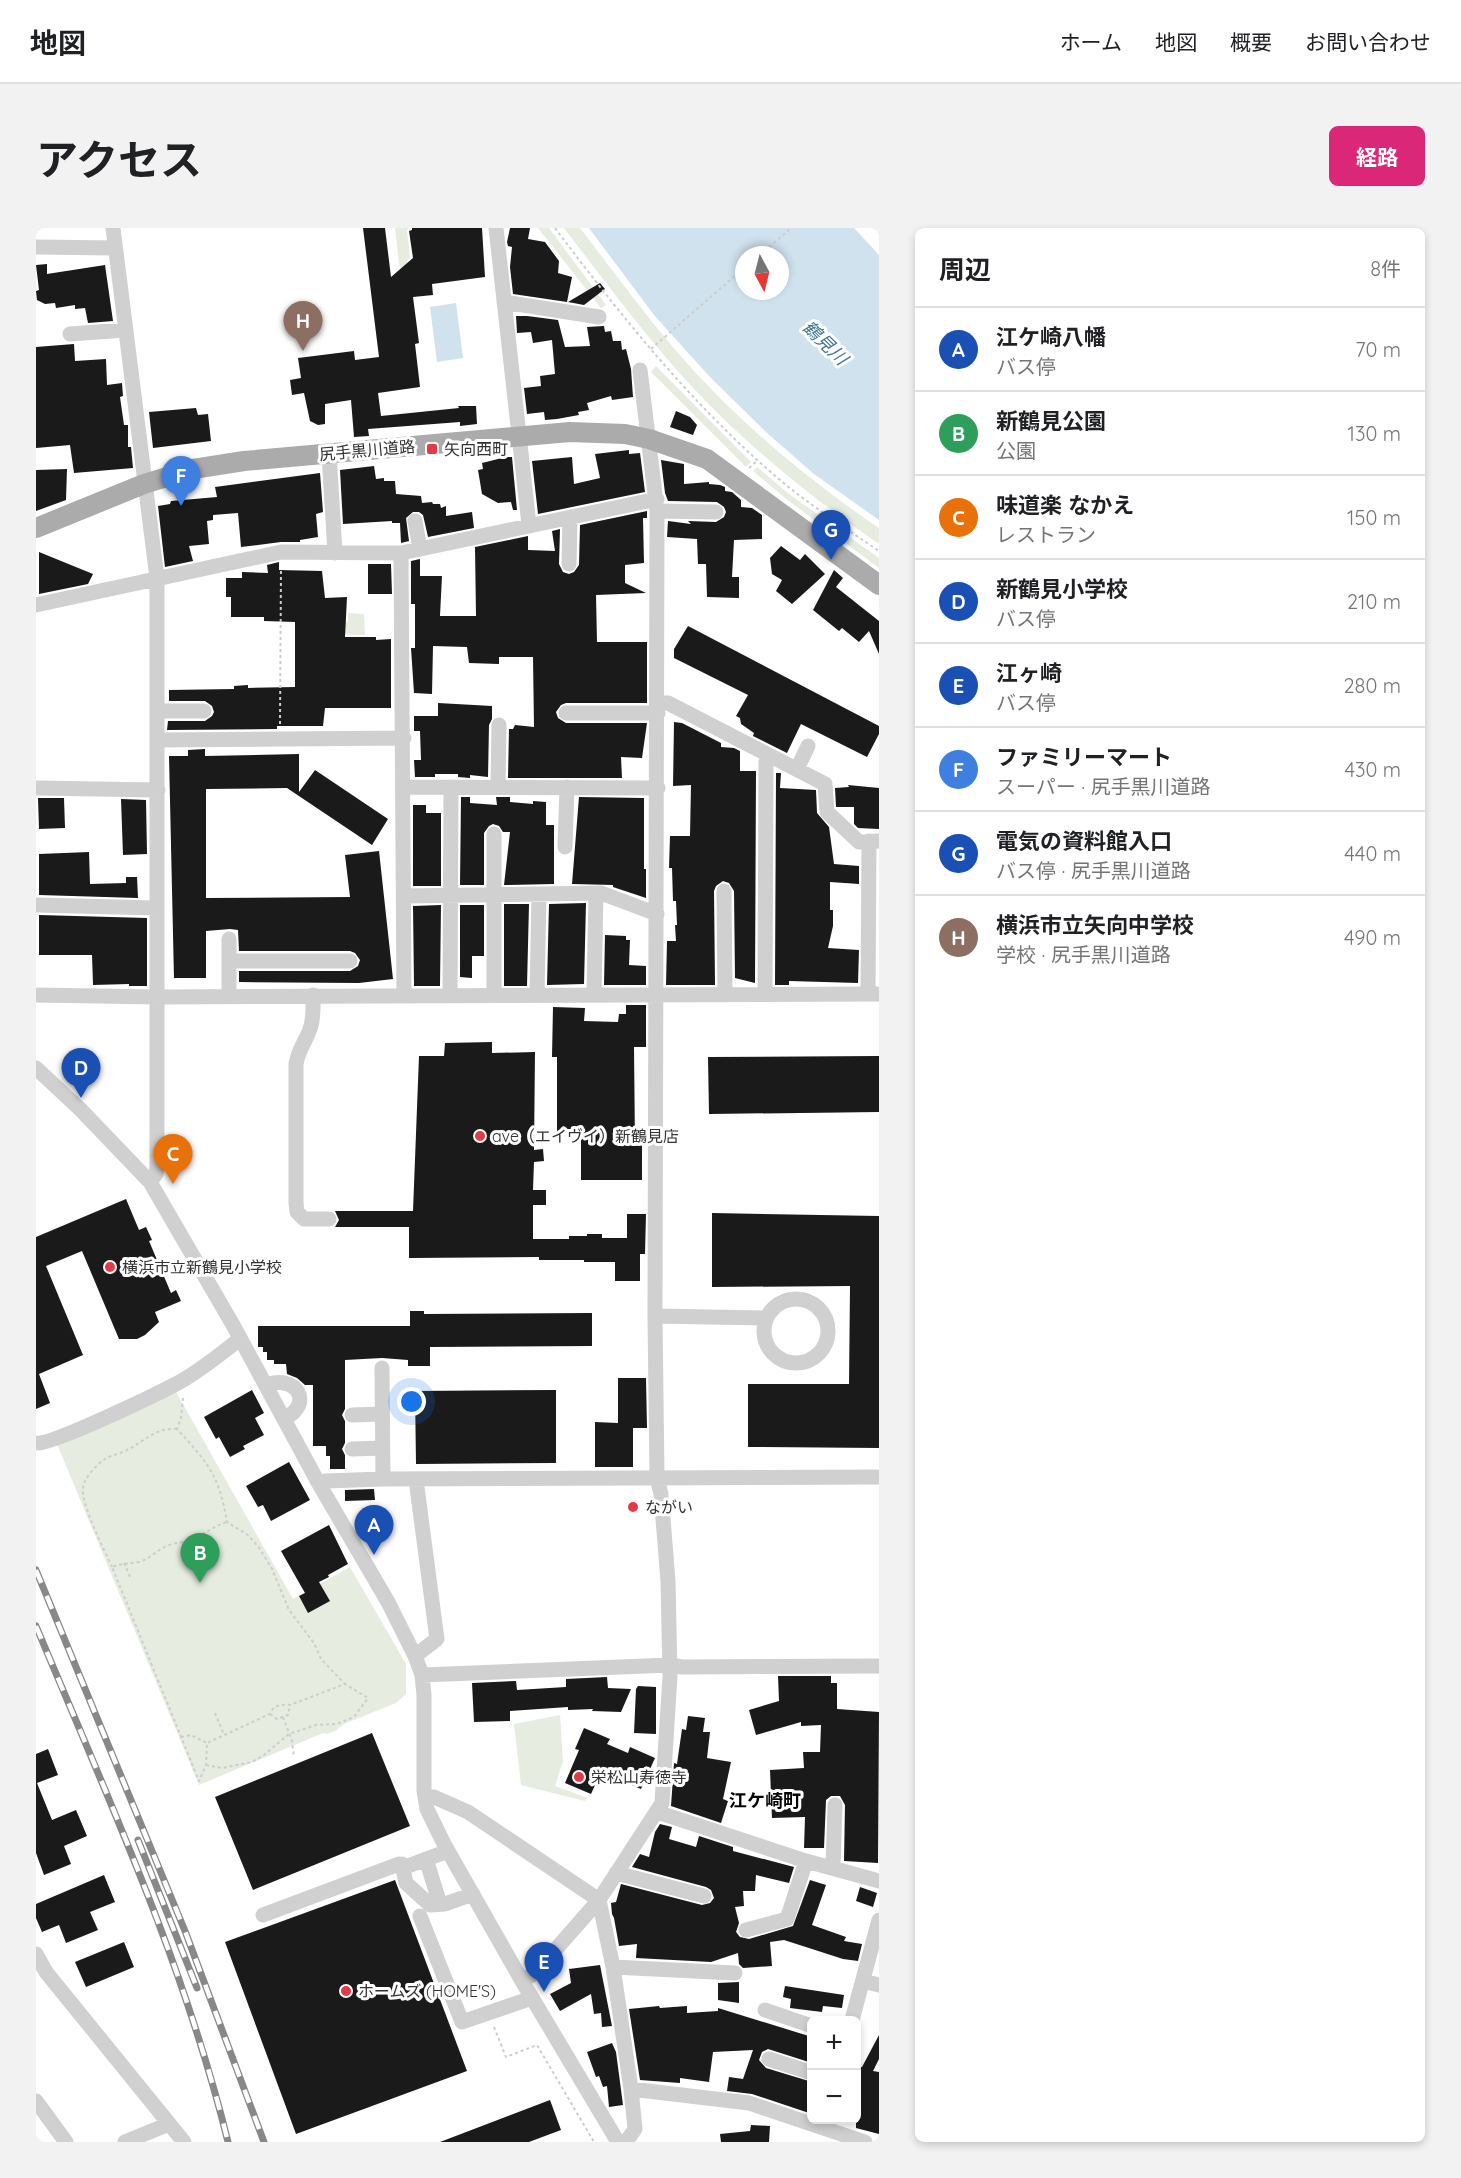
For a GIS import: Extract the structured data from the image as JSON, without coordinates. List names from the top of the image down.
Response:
{
  "streets": {
    "main road": ["尻手黒川道路"]
  },
  "districts": ["江ケ崎町"],
  "water": ["鶴見川"],
  "places": {
    "transit": ["矢向西町"],
    "other": [
      "ave（エイヴイ）新鶴見店",
      "横浜市立新鶴見小学校",
      "ながい",
      "栄松山寿徳寺",
      "ホームズ (HOME'S)"
    ]
  },
  "north": "bottom",
  "page": {
    "header": "地図",
    "nav": [
      "ホーム",
      "地図",
      "概要",
      "お問い合わせ"
    ],
    "title": "アクセス",
    "buttons": "経路",
    "heading": ["周辺", "8件"],
    "pins": [
      "H",
      "F",
      "G",
      "D",
      "C",
      "A",
      "B",
      "E"
    ],
    "list": [
      {
        "mark": "A",
        "name": "江ケ崎八幡",
        "note": "バス停",
        "value": "70 m"
      },
      {
        "mark": "B",
        "name": "新鶴見公園",
        "note": "公園",
        "value": "130 m"
      },
      {
        "mark": "C",
        "name": "味道楽 なかえ",
        "note": "レストラン",
        "value": "150 m"
      },
      {
        "mark": "D",
        "name": "新鶴見小学校",
        "note": "バス停",
        "value": "210 m"
      },
      {
        "mark": "E",
        "name": "江ヶ崎",
        "note": "バス停",
        "value": "280 m"
      },
      {
        "mark": "F",
        "name": "ファミリーマート",
        "note": "スーパー · 尻手黒川道路",
        "value": "430 m"
      },
      {
        "mark": "G",
        "name": "電気の資料館入口",
        "note": "バス停 · 尻手黒川道路",
        "value": "440 m"
      },
      {
        "mark": "H",
        "name": "横浜市立矢向中学校",
        "note": "学校 · 尻手黒川道路",
        "value": "490 m"
      }
    ],
    "map_buttons": ["+", "−"]
  }
}
